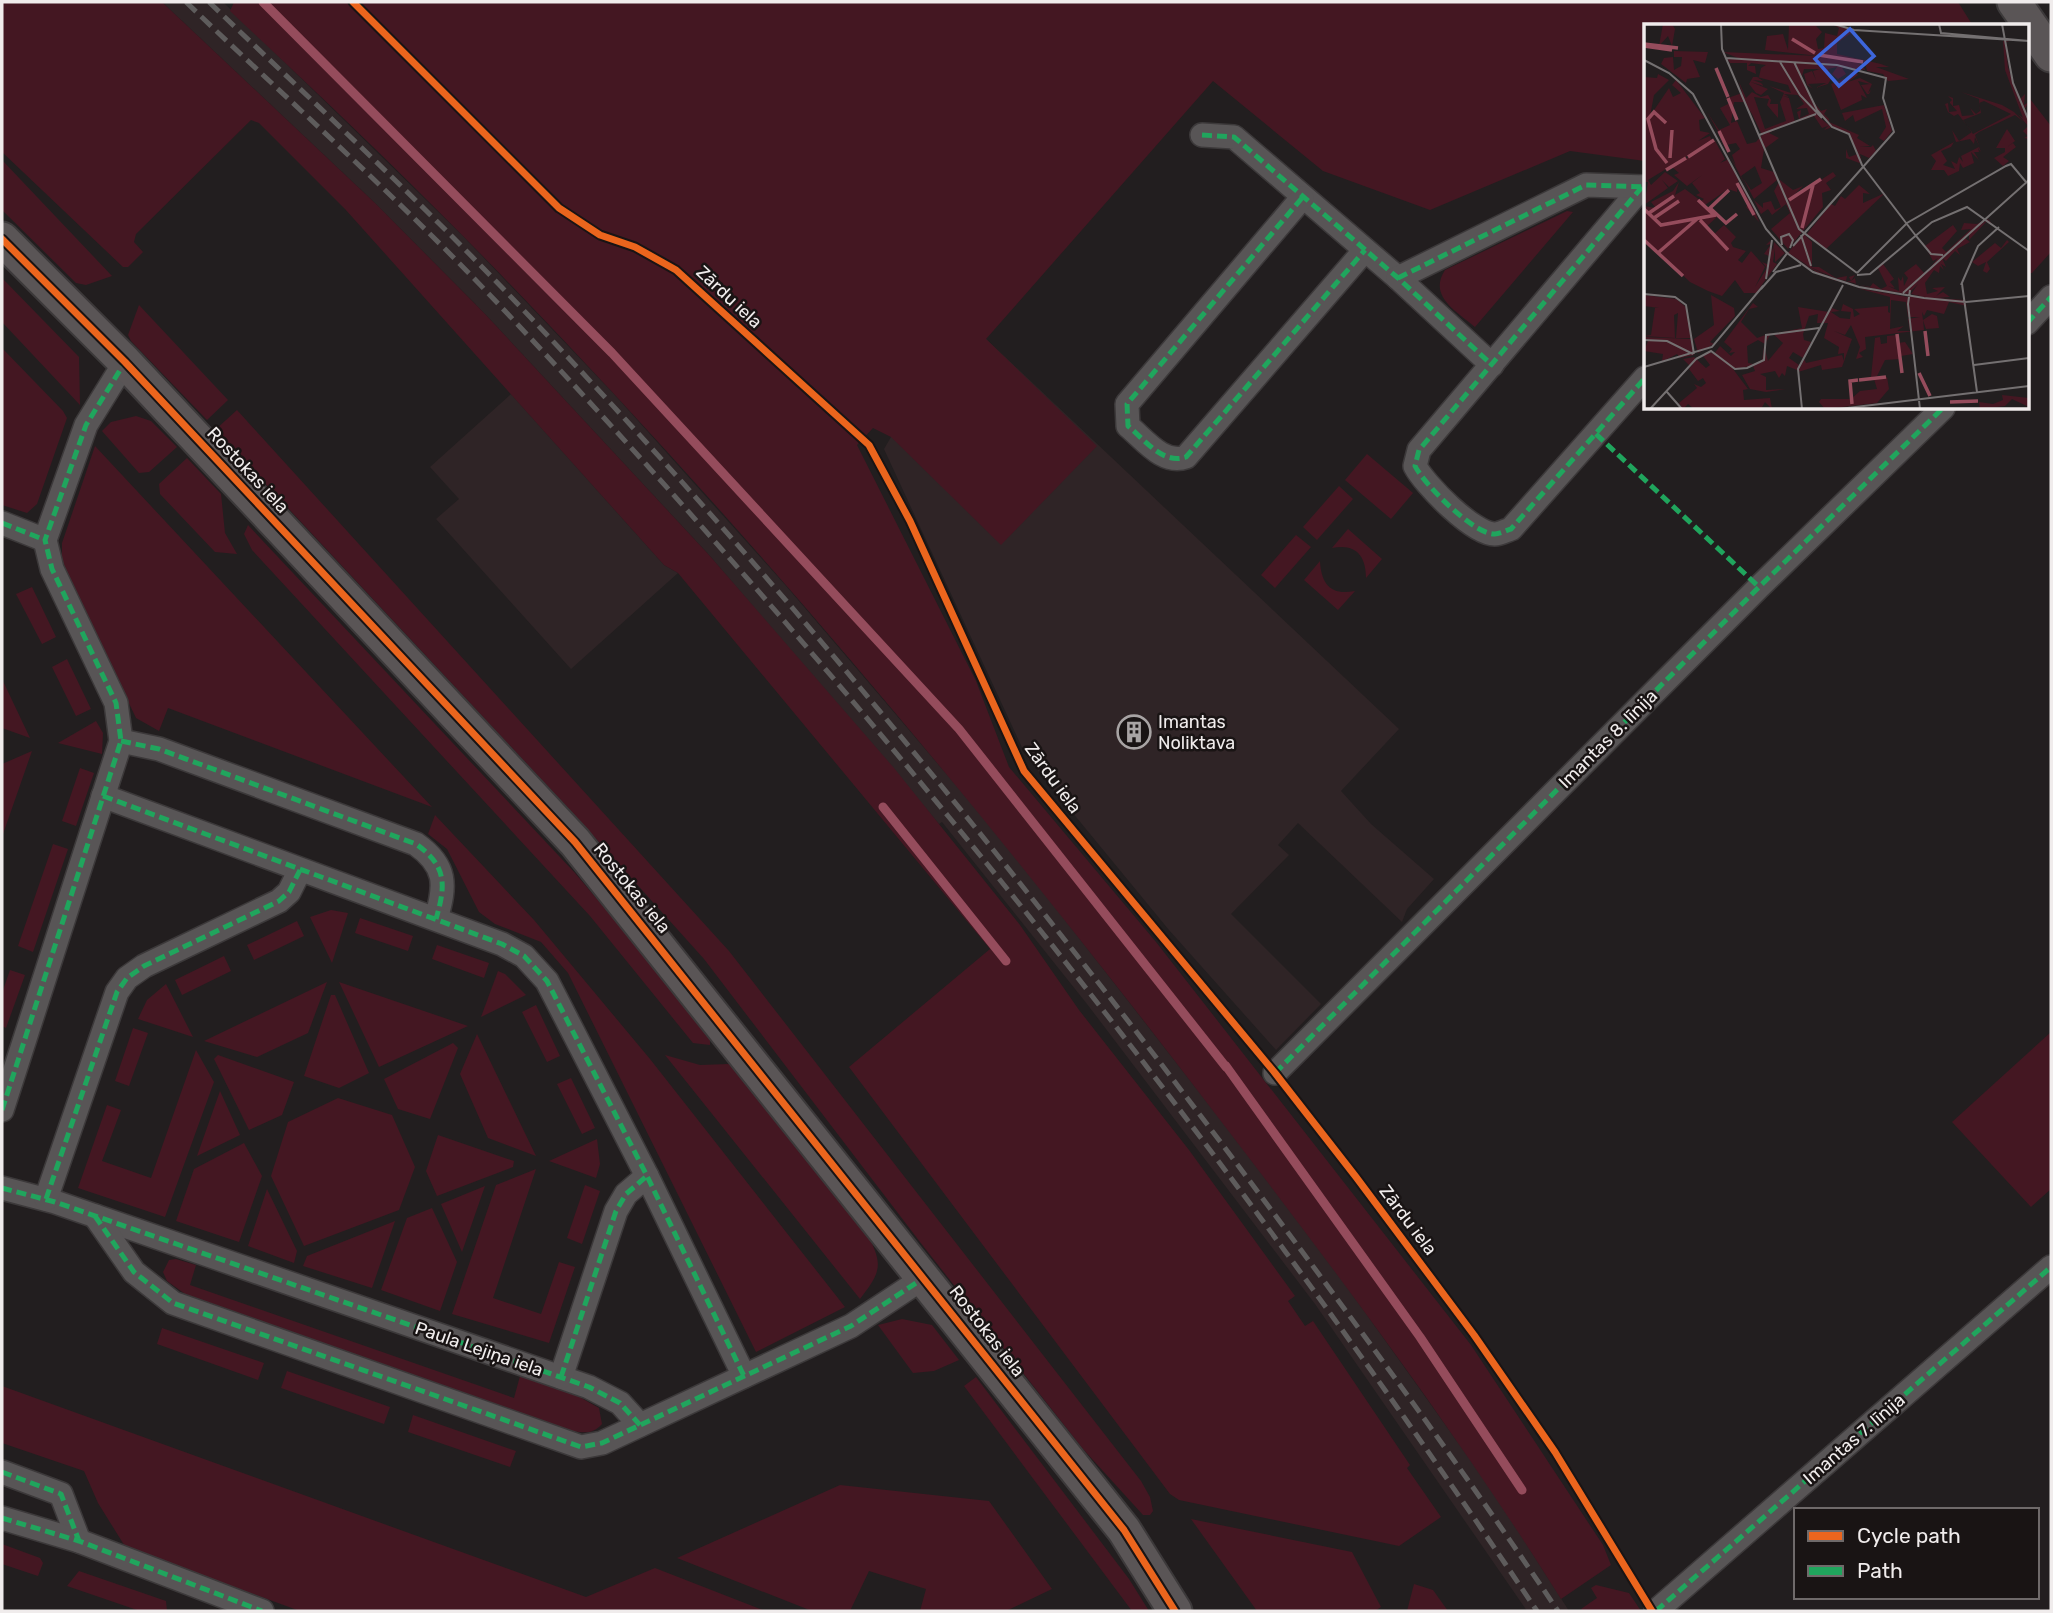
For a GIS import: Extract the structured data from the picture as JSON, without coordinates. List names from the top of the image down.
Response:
{
  "streets": {
    "street": [
      "Rostokas iela",
      "Imantas 8. līnija",
      "Paula Lejiņa iela",
      "Imantas 7. līnija"
    ],
    "cycle path": ["Zārdu iela"]
  },
  "places": {
    "building": ["Imantas Noliktava"]
  },
  "legend": ["Cycle path", "Path"]
}
